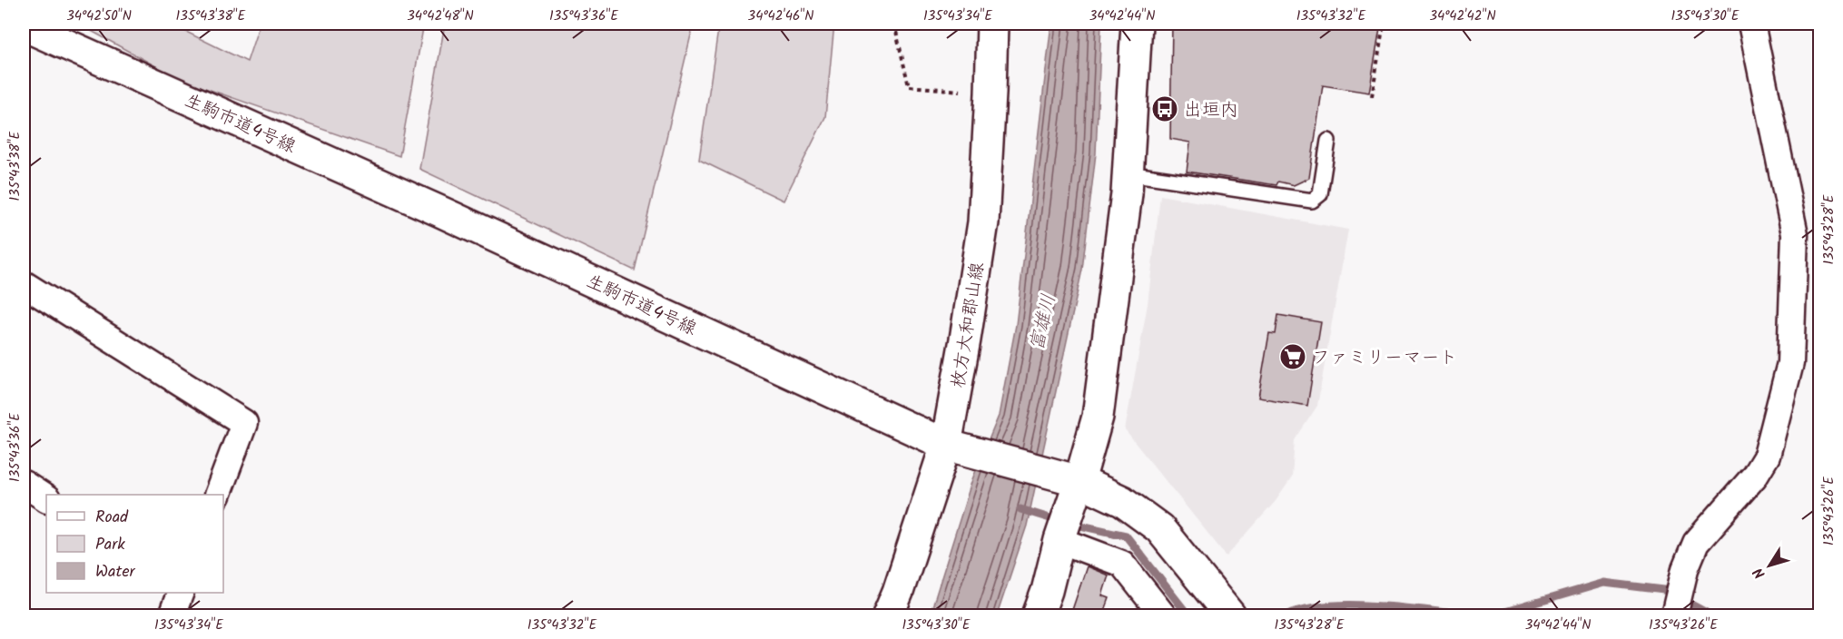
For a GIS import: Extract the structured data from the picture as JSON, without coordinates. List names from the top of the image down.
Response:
{
  "streets": {
    "street": ["生駒市道4号線", "枚方大和郡山線"]
  },
  "crossings": [
    ["生駒市道4号線", "枚方大和郡山線"]
  ],
  "water": ["富雄川"],
  "places": {
    "bus stop": ["出垣内"],
    "supermarket": ["ファミリーマート"]
  },
  "legend": ["Road", "Park", "Water"],
  "north": "bottom left",
  "coordinates": [
    "34°42'50\"N",
    "135°43'38\"E",
    "34°42'48\"N",
    "135°43'36\"E",
    "34°42'46\"N",
    "135°43'34\"E",
    "34°42'44\"N",
    "135°43'32\"E",
    "34°42'42\"N",
    "135°43'30\"E",
    "135°43'28\"E",
    "135°43'26\"E"
  ]
}
